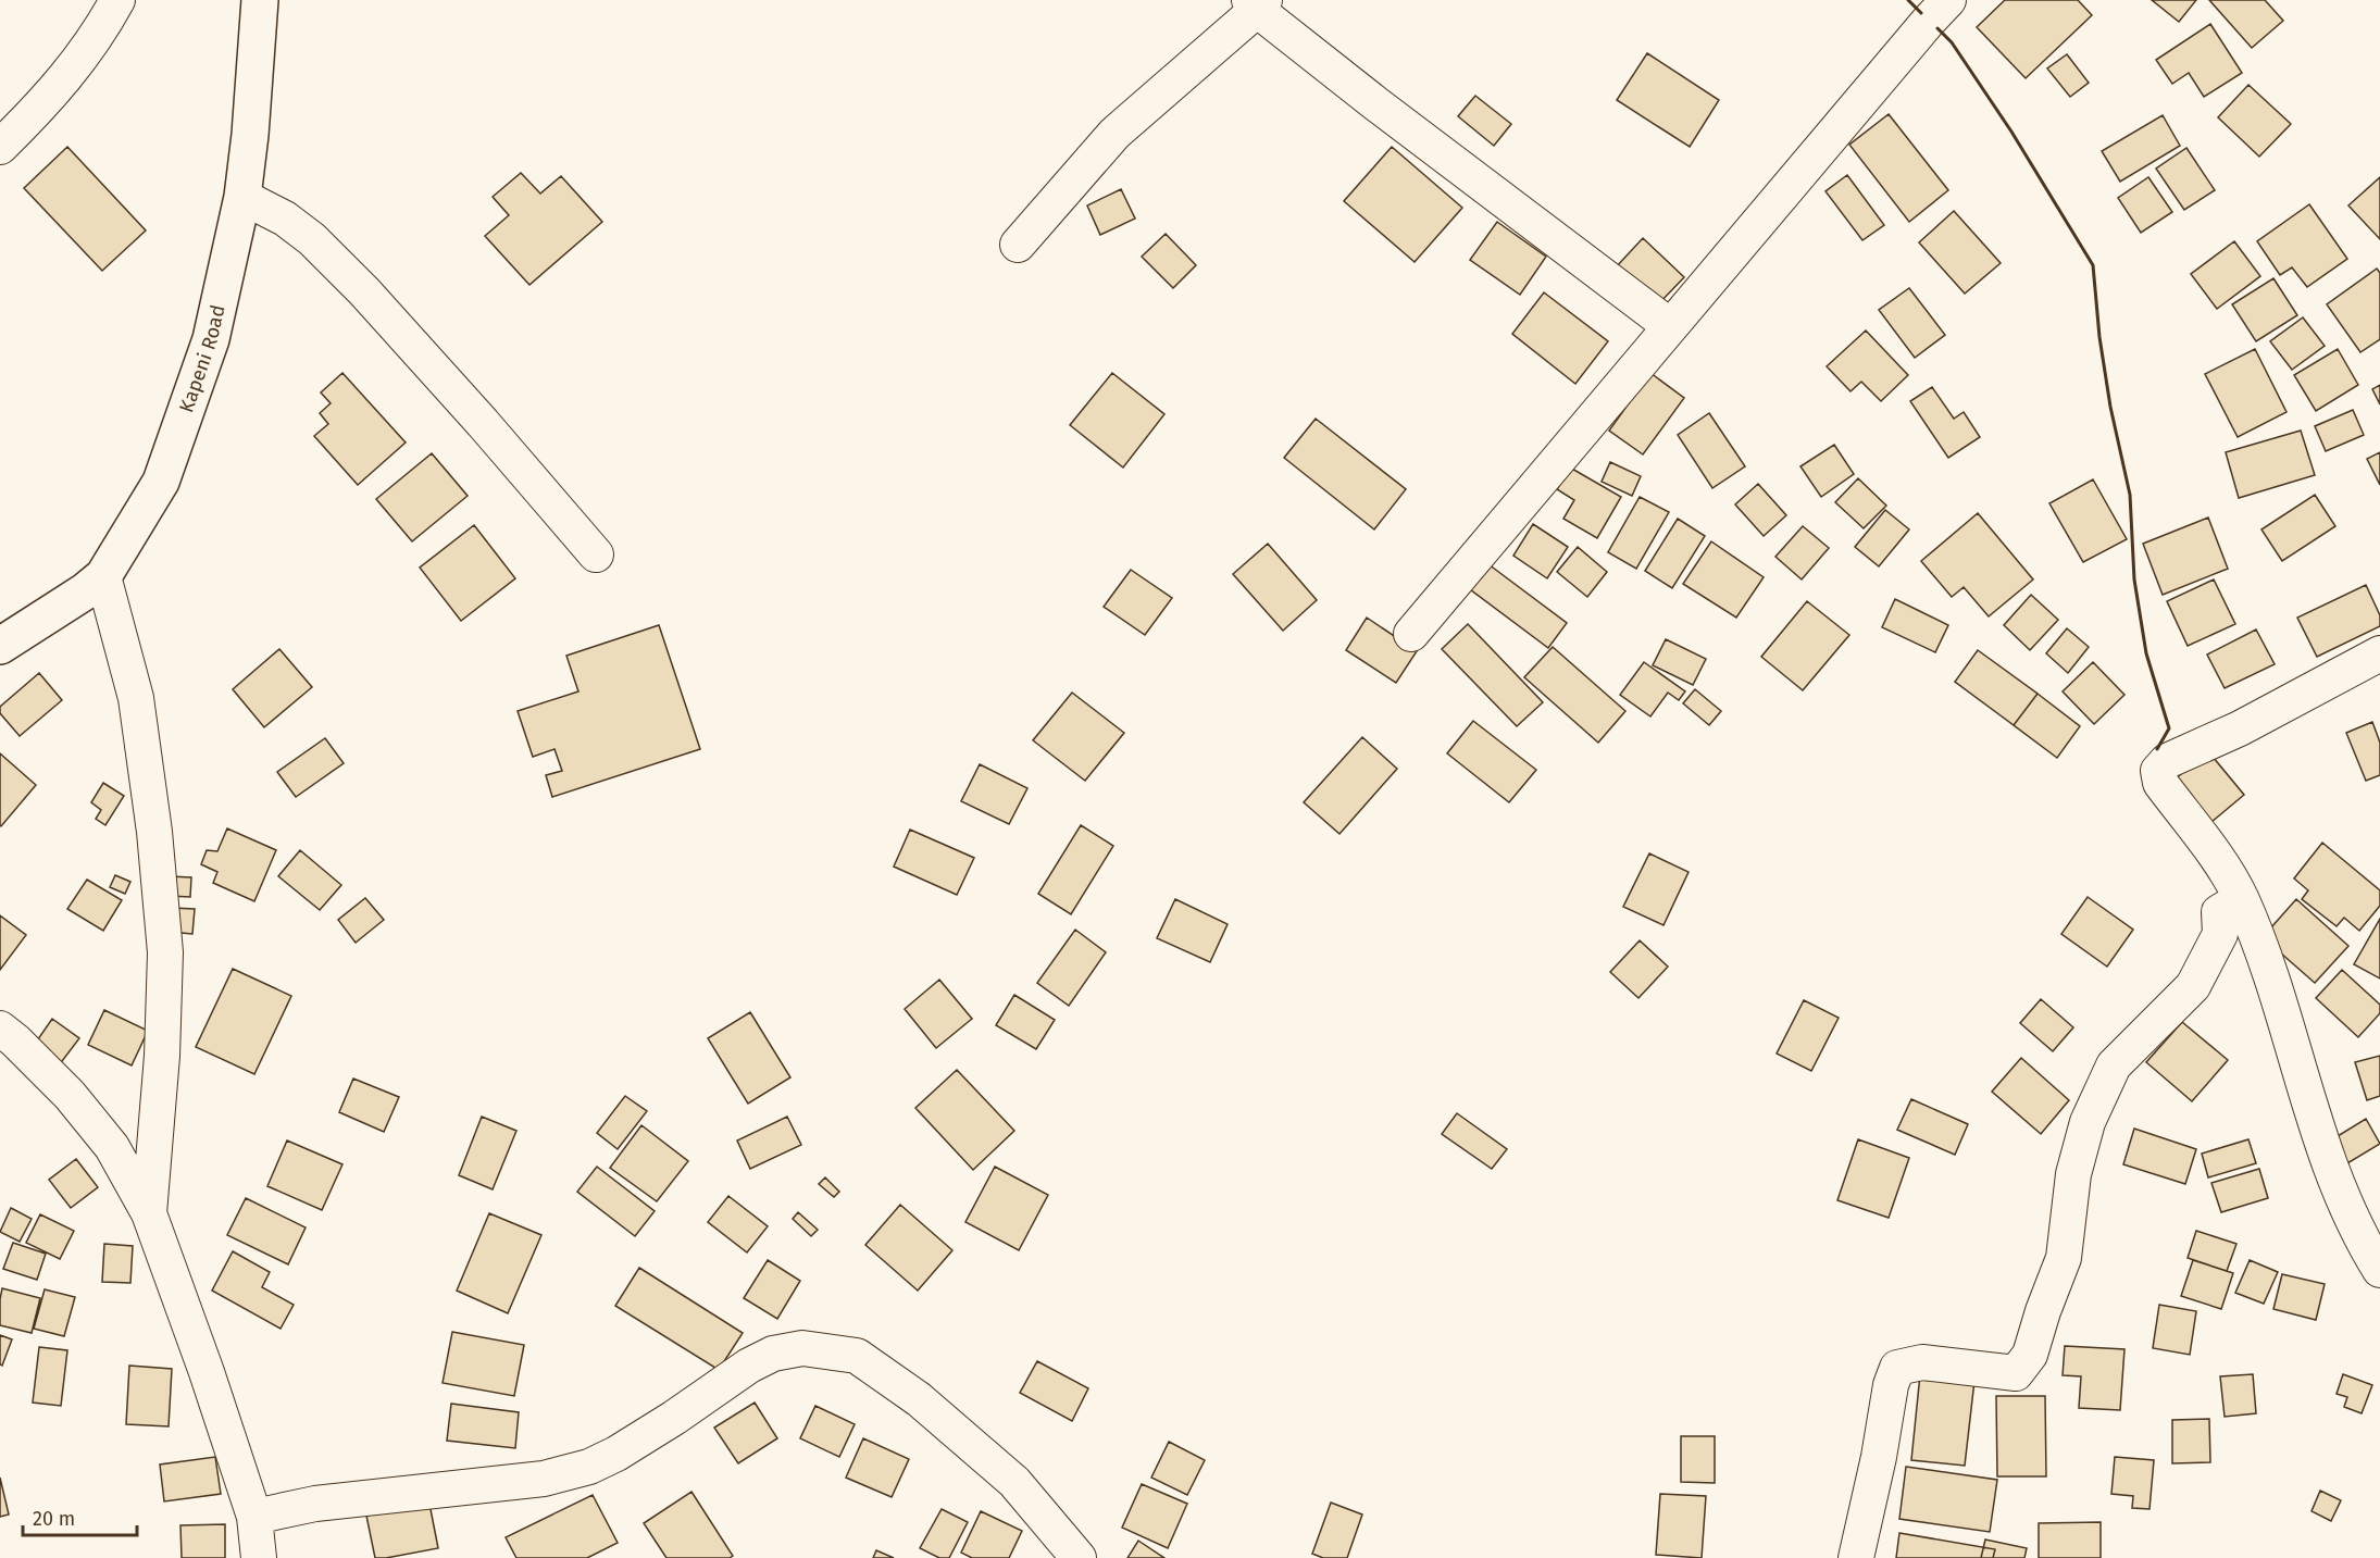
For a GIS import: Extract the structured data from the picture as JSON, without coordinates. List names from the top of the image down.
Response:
{
  "streets": {
    "main road": ["Kapeni Road"]
  },
  "scale_bar": "20 m"
}
